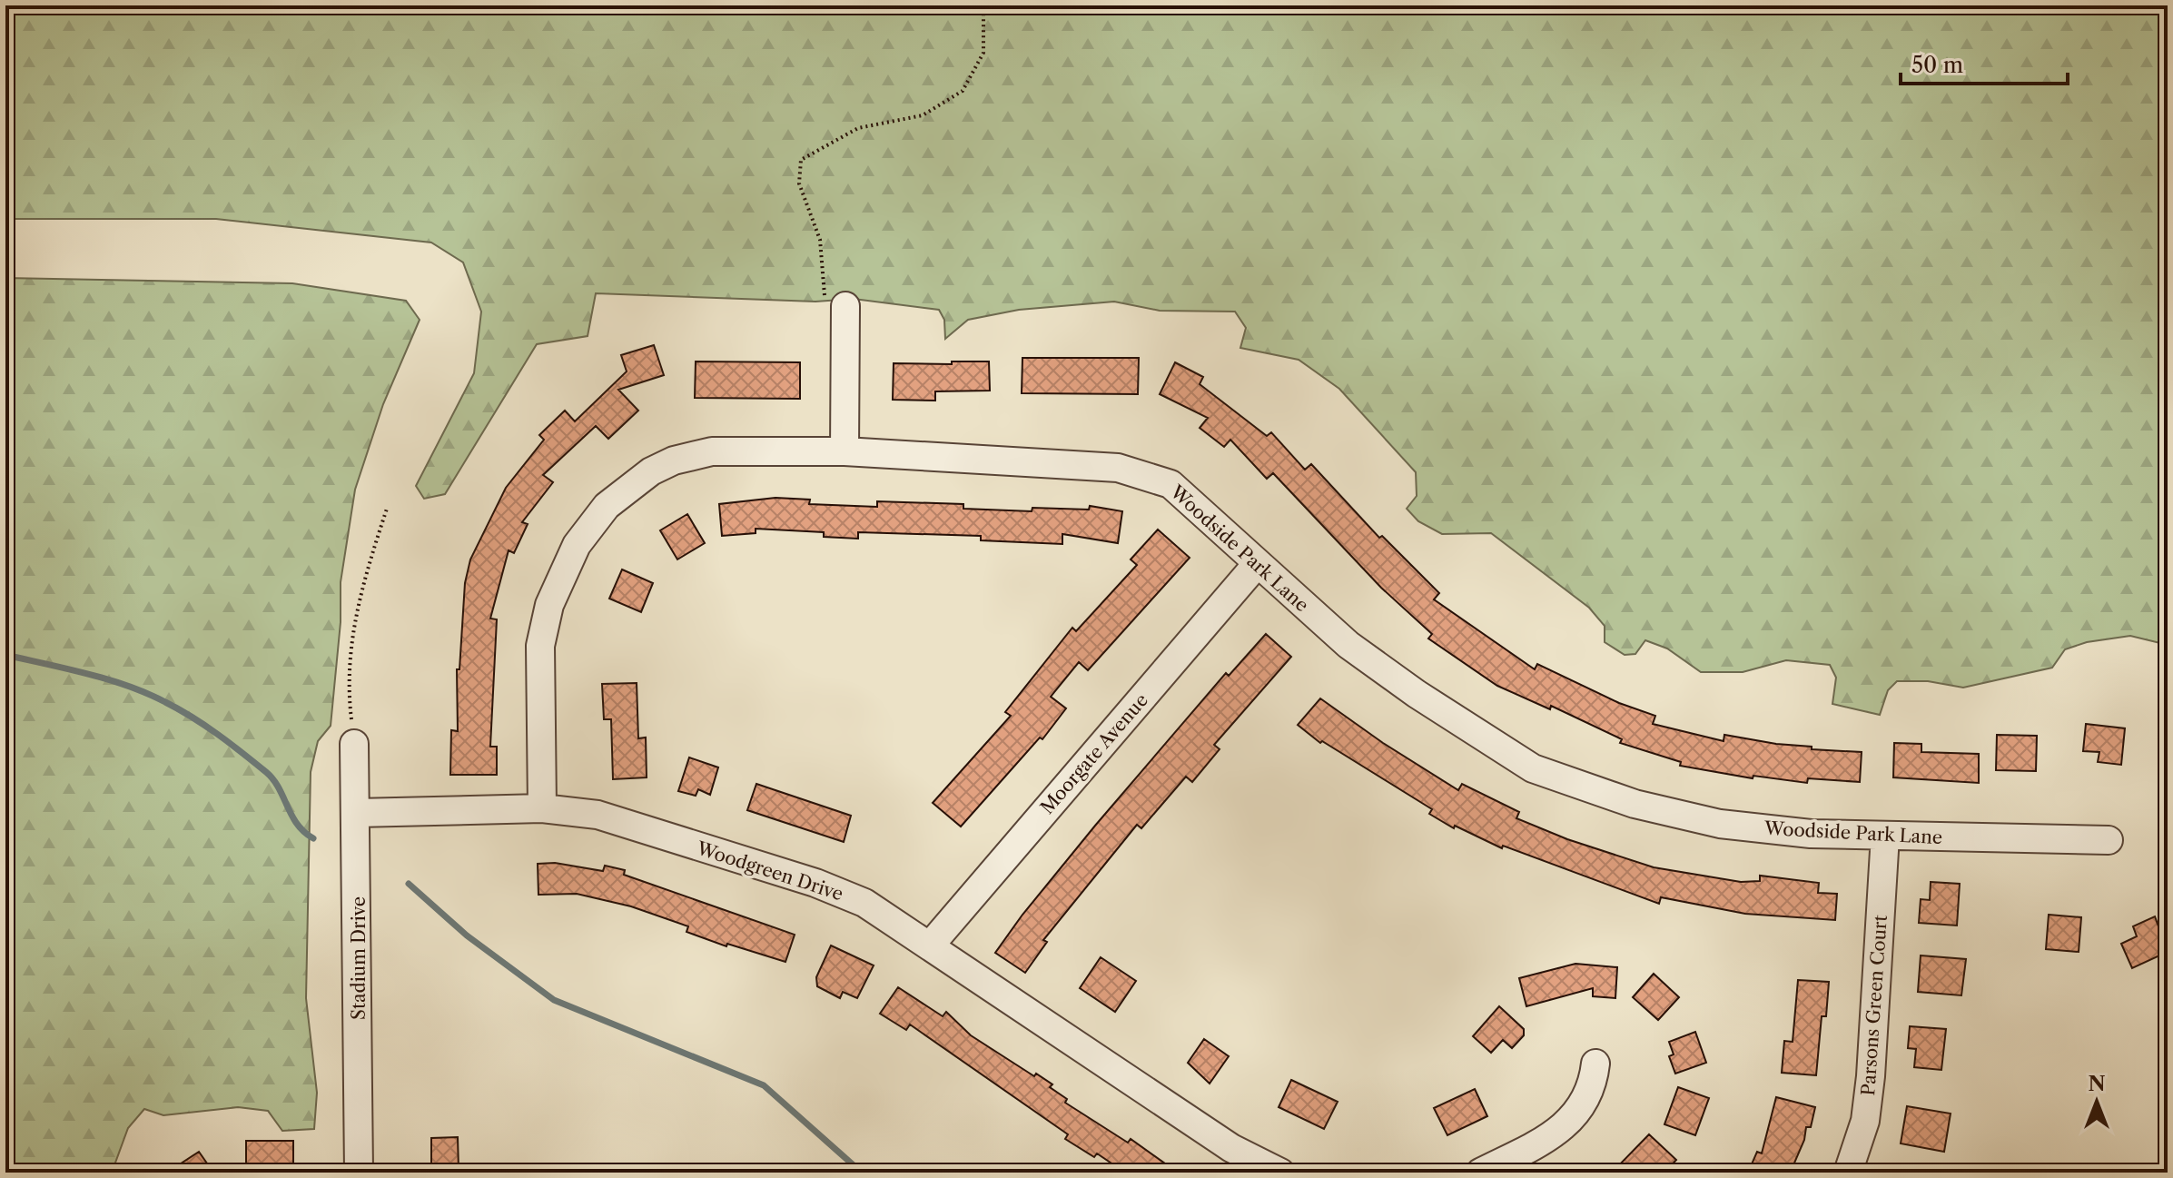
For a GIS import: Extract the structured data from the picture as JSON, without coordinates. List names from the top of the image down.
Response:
{
  "streets": {
    "street": [
      "Woodside Park Lane",
      "Moorgate Avenue",
      "Woodgreen Drive",
      "Stadium Drive",
      "Parsons Green Court"
    ]
  },
  "crossings": [
    ["Woodside Park Lane", "Moorgate Avenue"],
    ["Woodside Park Lane", "Woodgreen Drive"],
    ["Woodside Park Lane", "Parsons Green Court"],
    ["Moorgate Avenue", "Woodgreen Drive"],
    ["Woodgreen Drive", "Stadium Drive"]
  ],
  "scale_bar": "50 m",
  "north": "top"
}
